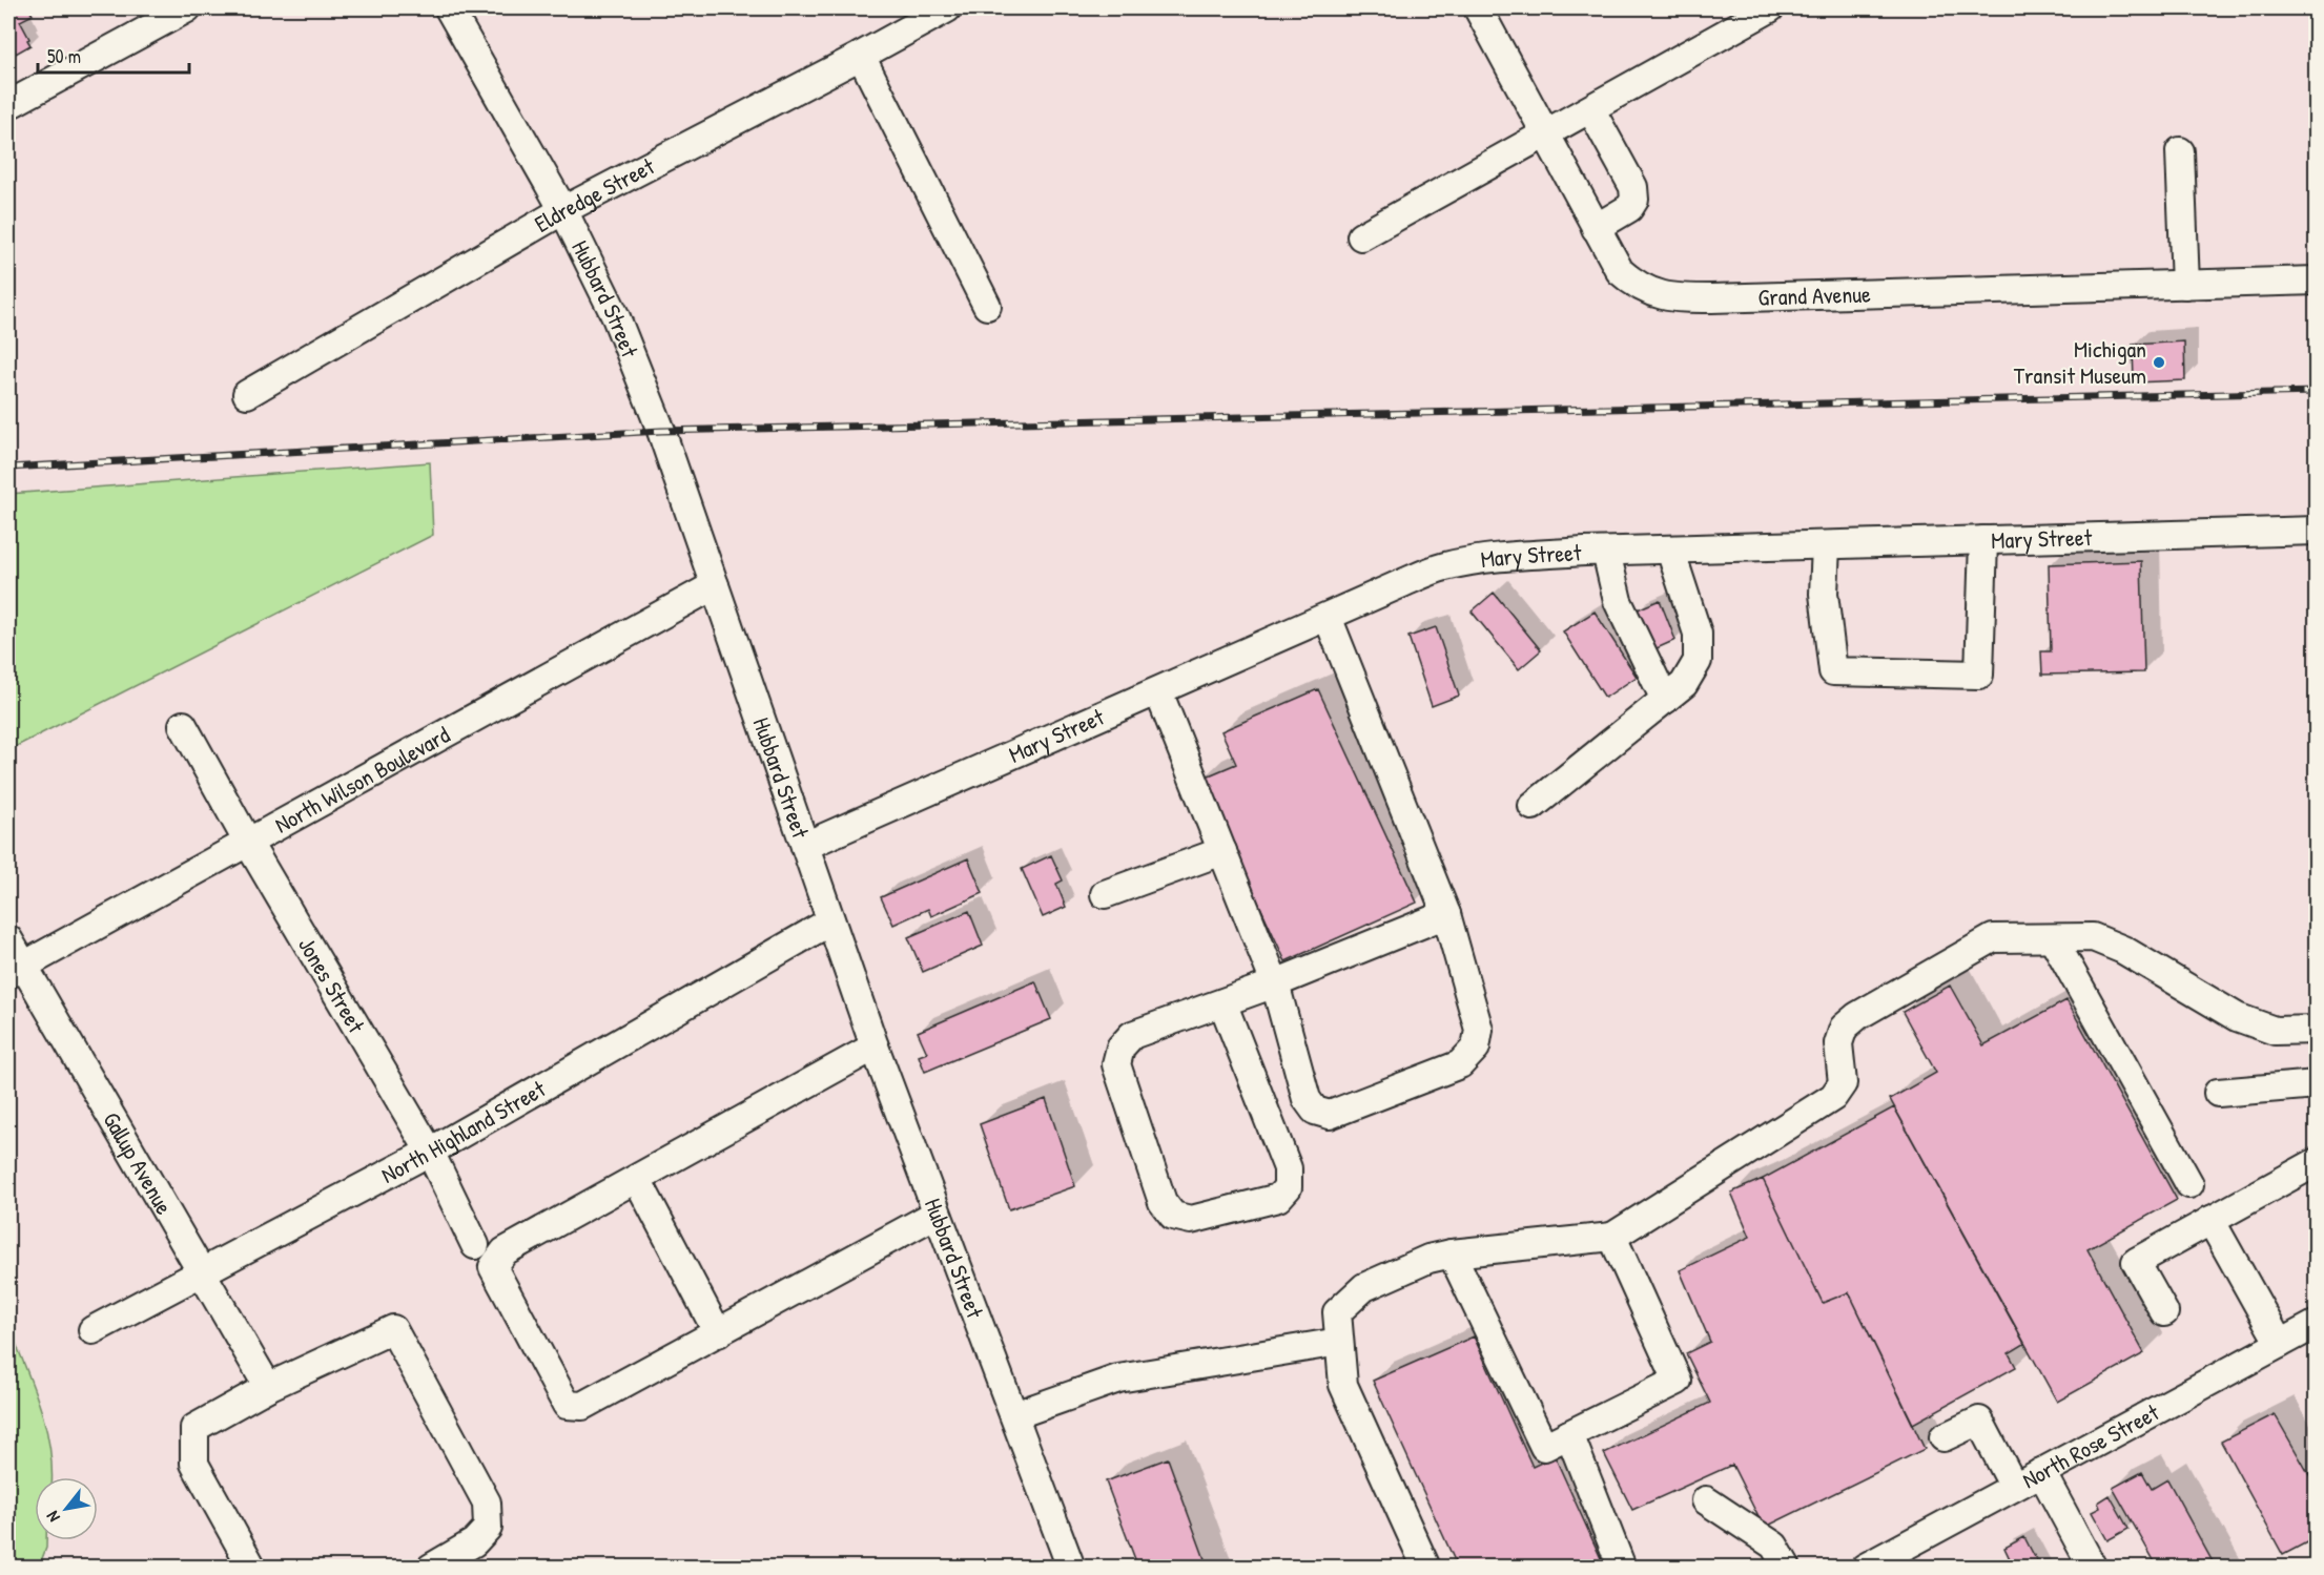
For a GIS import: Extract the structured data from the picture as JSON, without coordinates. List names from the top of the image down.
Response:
{
  "streets": {
    "street": [
      "Eldredge Street",
      "Grand Avenue",
      "Hubbard Street",
      "Mary Street",
      "North Wilson Boulevard",
      "Jones Street",
      "North Highland Street",
      "Gallup Avenue",
      "North Rose Street"
    ]
  },
  "crossings": [
    ["Eldredge Street", "Hubbard Street"],
    ["Hubbard Street", "Mary Street"],
    ["Hubbard Street", "North Wilson Boulevard"],
    ["Hubbard Street", "North Highland Street"],
    ["North Wilson Boulevard", "Jones Street"],
    ["North Wilson Boulevard", "Gallup Avenue"],
    ["Jones Street", "North Highland Street"],
    ["North Highland Street", "Gallup Avenue"]
  ],
  "places": ["Michigan Transit Museum"],
  "scale_bar": "50 m",
  "north": "bottom left"
}
